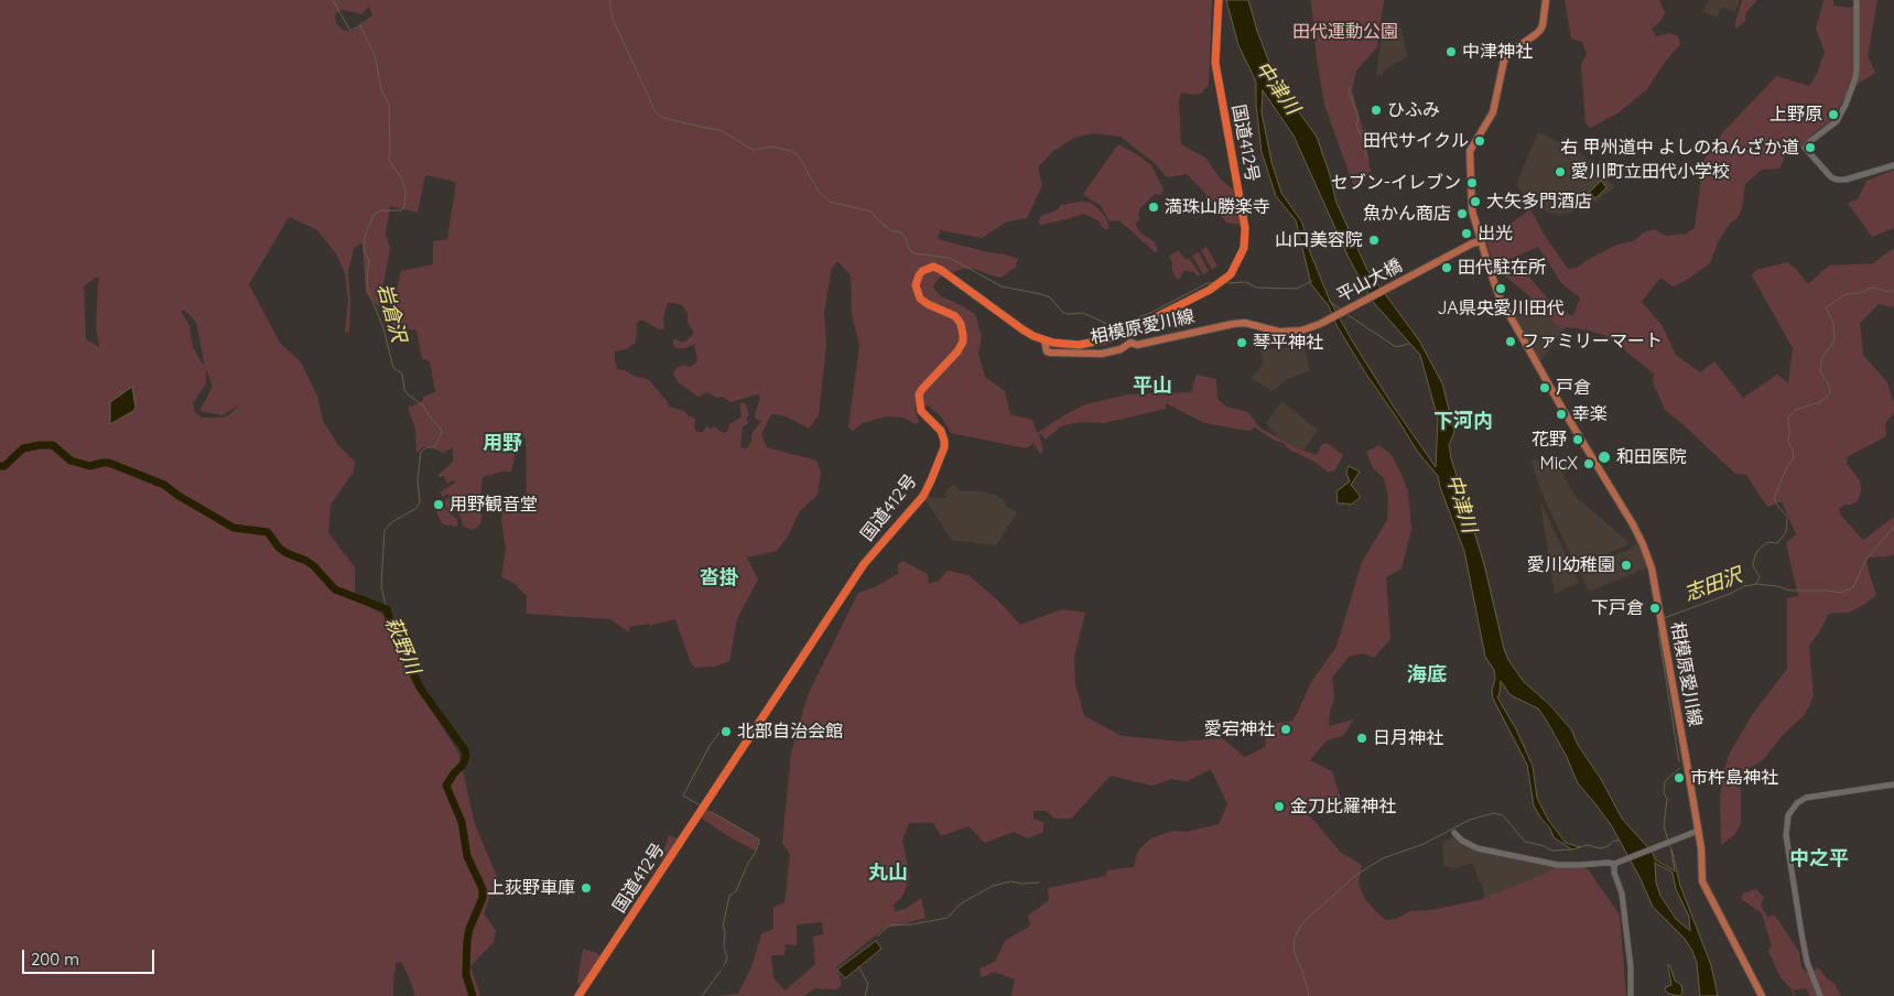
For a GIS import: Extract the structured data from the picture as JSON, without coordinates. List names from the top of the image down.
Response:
{
  "streets": {
    "highway": ["国道412号"],
    "main road": ["平山大橋", "相模原愛川線"]
  },
  "crossings": [
    ["国道412号", "相模原愛川線"],
    ["平山大橋", "相模原愛川線"]
  ],
  "districts": [
    "平山",
    "下河内",
    "用野",
    "沓掛",
    "海底",
    "中之平",
    "丸山"
  ],
  "water": [
    "中津川",
    "岩倉沢",
    "志田沢",
    "萩野川"
  ],
  "parks": ["田代運動公園"],
  "places": [
    "中津神社",
    "ひふみ",
    "上野原",
    "田代サイクル",
    "右 甲州道中 よしのねんざか道",
    "愛川町立田代小学校",
    "セブン-イレブン",
    "大矢多門酒店",
    "満珠山勝楽寺",
    "魚かん商店",
    "出光",
    "山口美容院",
    "田代駐在所",
    "JA県央愛川田代",
    "ファミリーマート",
    "琴平神社",
    "戸倉",
    "幸楽",
    "花野",
    "和田医院",
    "MicX",
    "用野観音堂",
    "愛川幼稚園",
    "下戸倉",
    "愛宕神社",
    "北部自治会館",
    "日月神社",
    "市杵島神社",
    "金刀比羅神社",
    "上荻野車庫"
  ],
  "scale_bar": "200 m"
}
